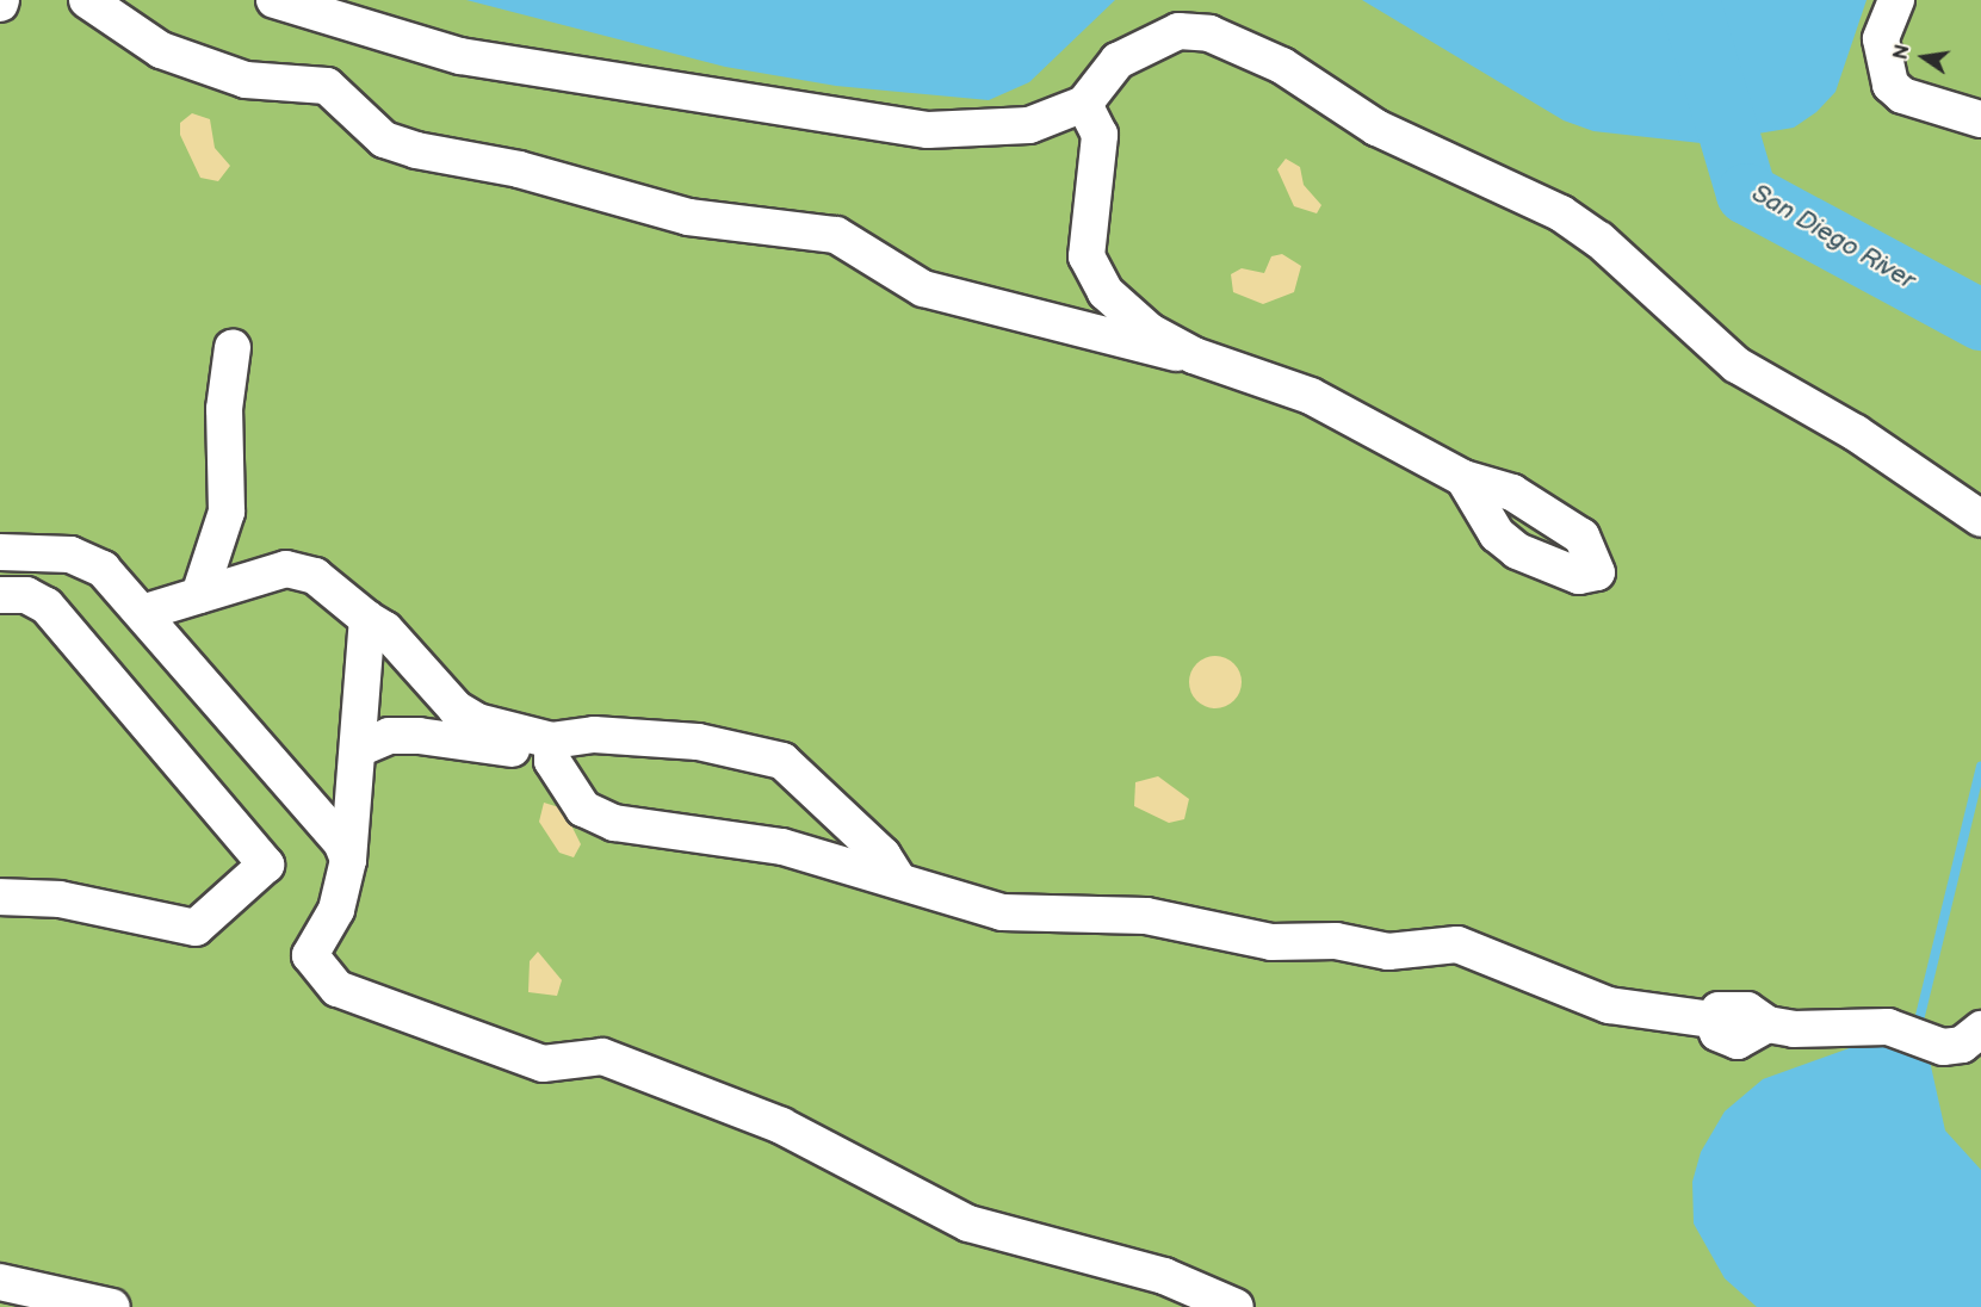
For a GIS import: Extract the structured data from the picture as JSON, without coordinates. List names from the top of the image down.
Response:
{
  "water": ["San Diego River"],
  "north": "left"
}
